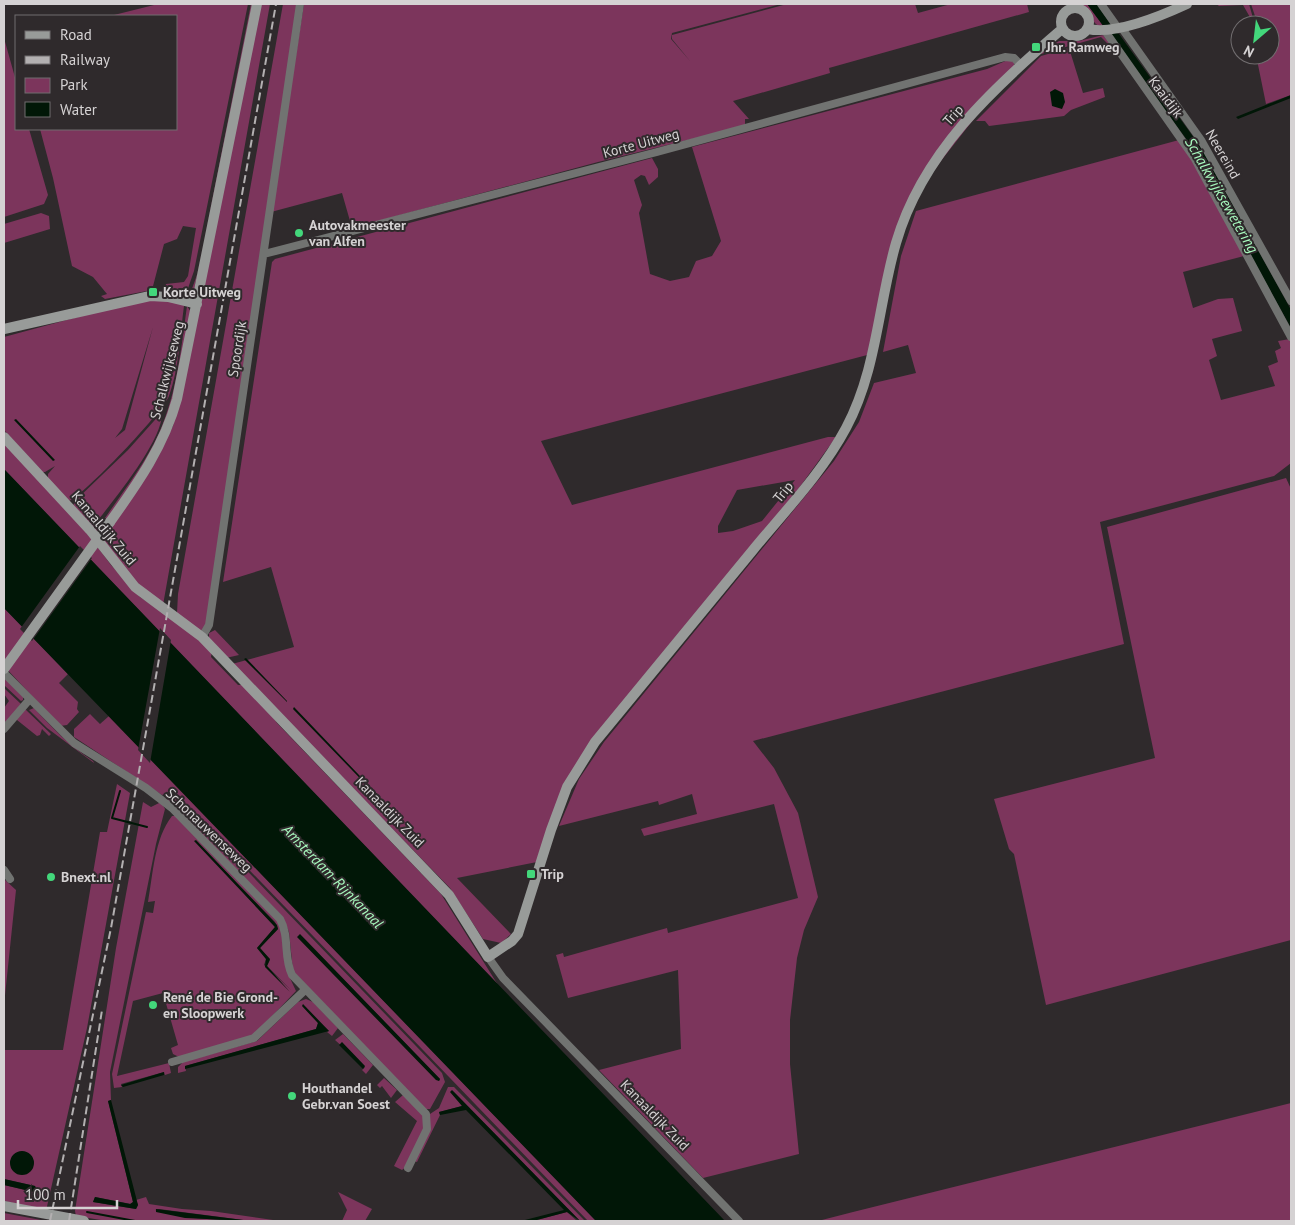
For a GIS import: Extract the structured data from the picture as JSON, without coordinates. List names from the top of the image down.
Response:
{
  "streets": {
    "street": [
      "Kaaidijk",
      "Trip",
      "Korte Uitweg",
      "Neereind",
      "Spoordijk",
      "Schalkwijkseweg",
      "Kanaaldijk Zuid",
      "Schonauwenseweg"
    ]
  },
  "crossings": [
    ["Kaaidijk", "Neereind"],
    ["Trip", "Korte Uitweg"],
    ["Trip", "Kanaaldijk Zuid"],
    ["Korte Uitweg", "Spoordijk"],
    ["Spoordijk", "Kanaaldijk Zuid"]
  ],
  "water": ["Schalkwijksewetering", "Amsterdam-Rijnkanaal"],
  "places": {
    "transit": ["Jhr. Ramweg", "Korte Uitweg", "Trip"],
    "other": [
      "Autovakmeester van Alfen",
      "Bnext.nl",
      "René de Bie Grond- en Sloopwerk",
      "Houthandel Gebr.van Soest"
    ]
  },
  "legend": [
    "Road",
    "Railway",
    "Park",
    "Water"
  ],
  "scale_bar": "100 m",
  "north": "bottom left"
}
